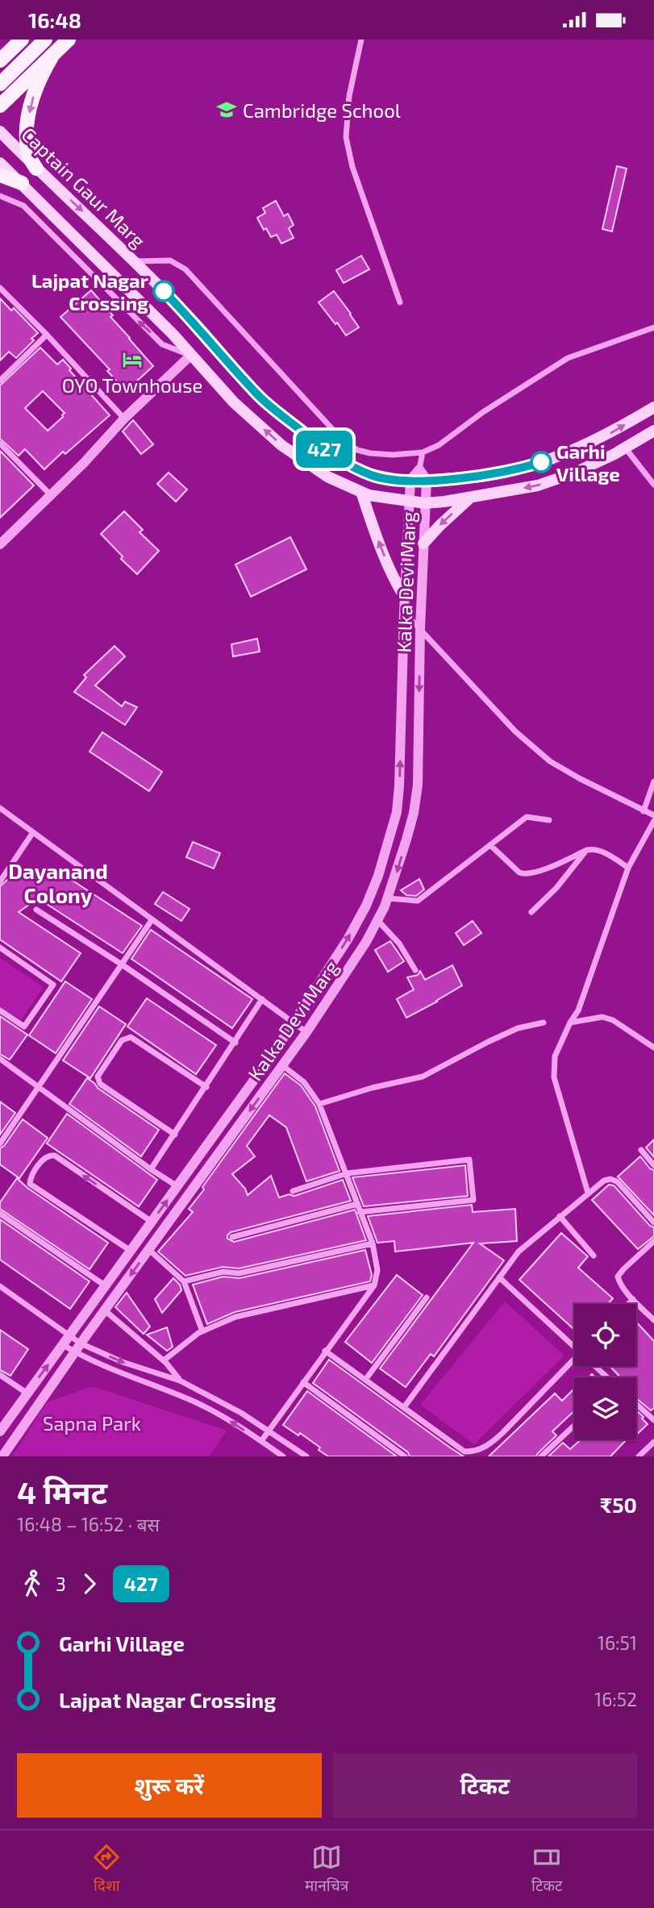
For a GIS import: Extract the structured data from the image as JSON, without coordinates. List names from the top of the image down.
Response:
{
  "streets": {
    "main road": ["Captain Gaur Marg"],
    "street": ["Kalka Devi Marg"]
  },
  "crossings": [
    ["Captain Gaur Marg", "Kalka Devi Marg"]
  ],
  "districts": ["Dayanand Colony"],
  "parks": ["Sapna Park"],
  "places": {
    "school or university": ["Cambridge School"],
    "other": ["Lajpat Nagar Crossing", "Garhi Village"],
    "hotel": ["OYO Townhouse"]
  },
  "lines": ["bus line 427"],
  "page": {
    "status": "16:48",
    "on_map": "427",
    "heading": ["4 मिनट", "16:48 – 16:52 · बस", "₹50"],
    "legs": ["3", "427"],
    "list": [
      {
        "name": "Garhi Village",
        "value": "16:51"
      },
      {
        "name": "Lajpat Nagar Crossing",
        "value": "16:52"
      }
    ],
    "buttons": ["शुरू करें", "टिकट"],
    "tabs": ["दिशा", "मानचित्र", "टिकट"]
  }
}
